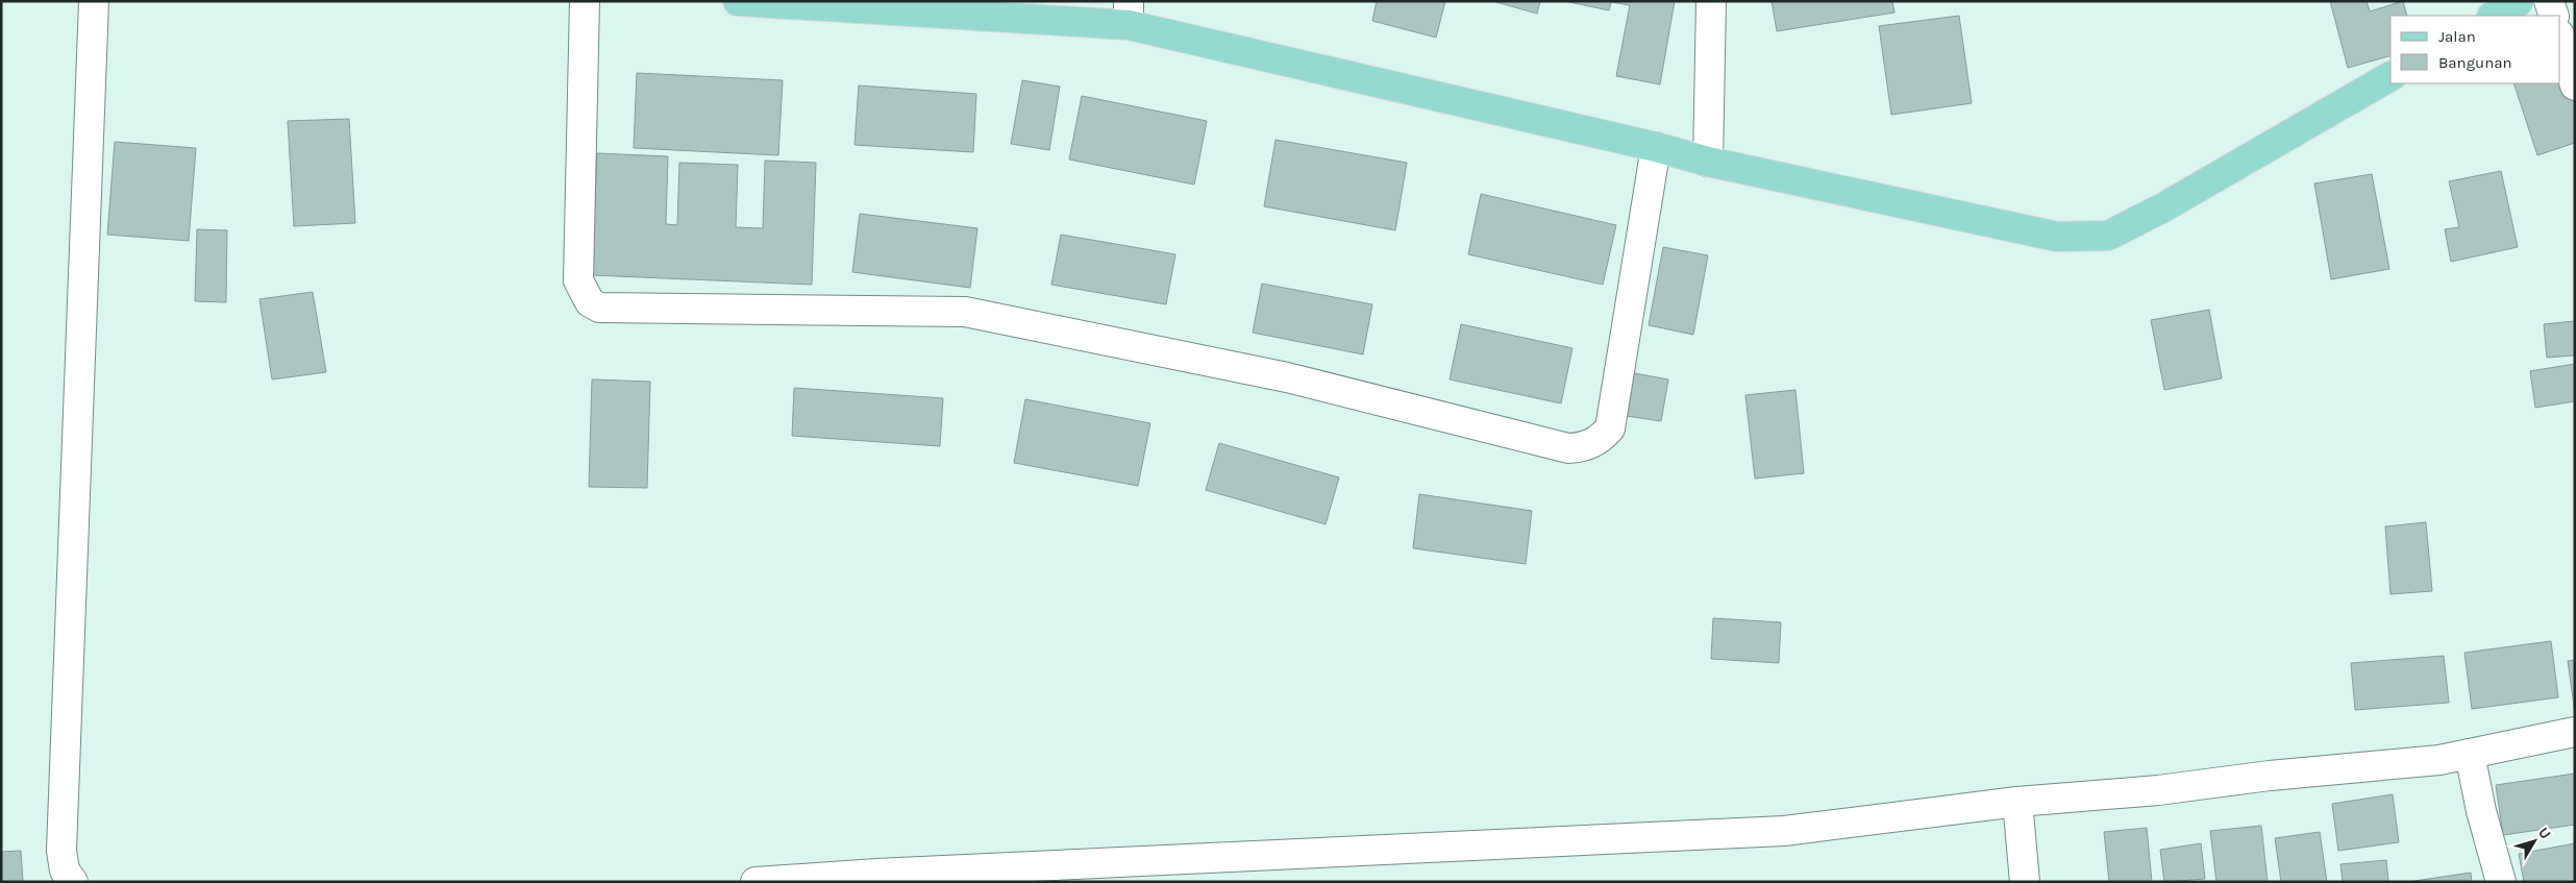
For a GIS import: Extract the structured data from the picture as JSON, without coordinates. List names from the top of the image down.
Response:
{
  "legend": ["Jalan", "Bangunan"],
  "north": "top right"
}
